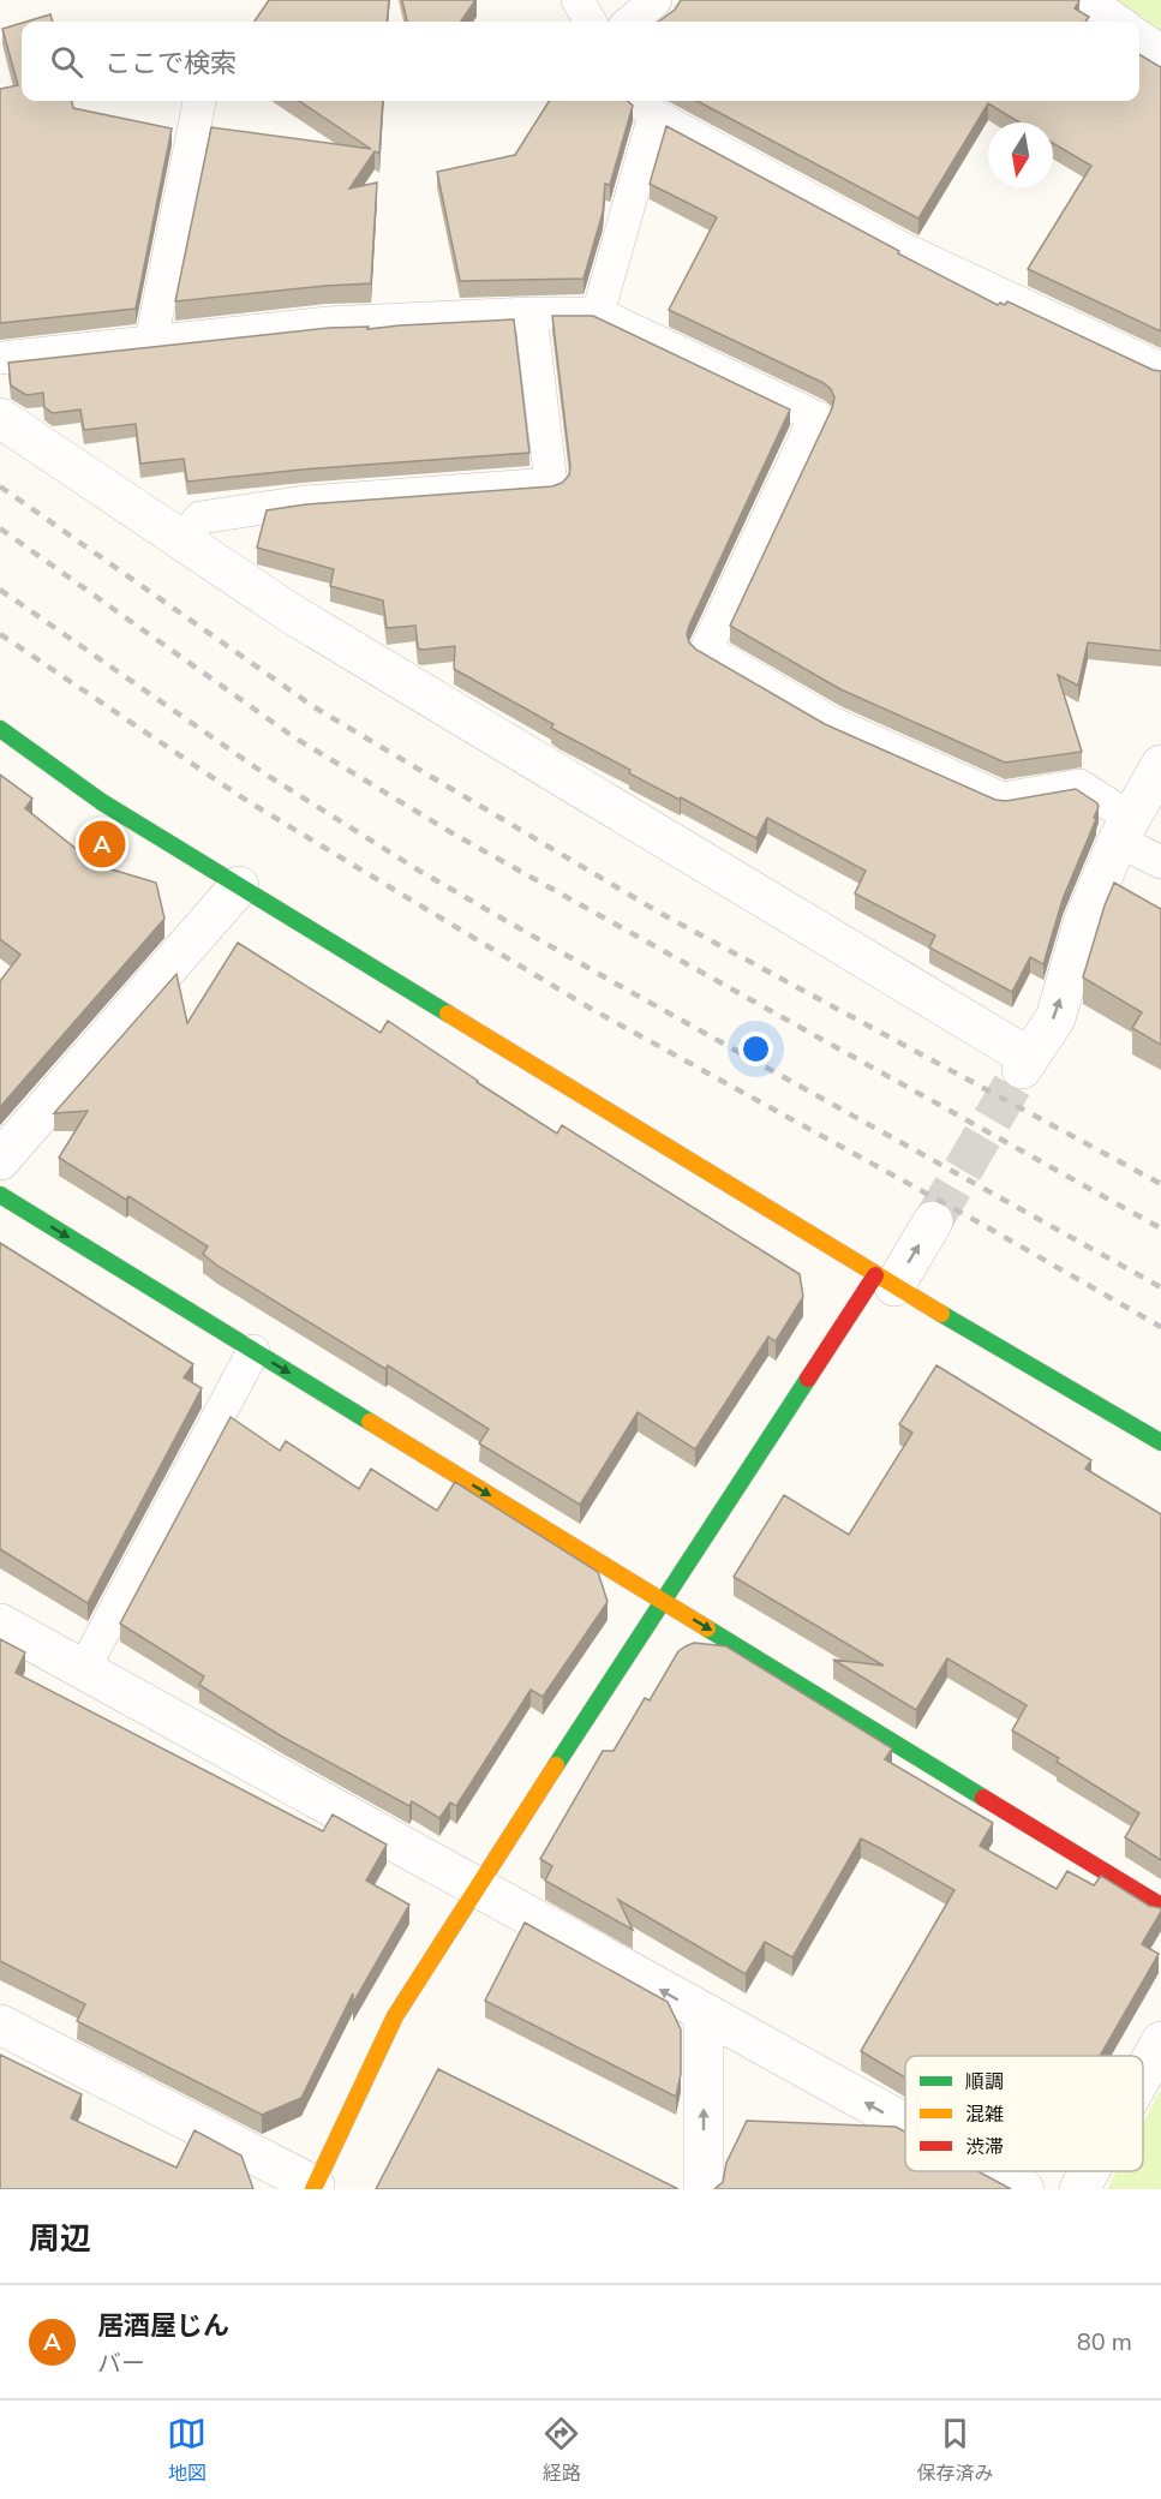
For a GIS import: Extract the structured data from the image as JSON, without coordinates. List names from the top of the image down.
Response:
{
  "legend": ["順調", "混雑", "渋滞"],
  "north": "bottom",
  "page": {
    "search": "ここで検索",
    "pins": "A",
    "heading": "周辺",
    "list": [
      {
        "mark": "A",
        "name": "居酒屋じん",
        "note": "バー",
        "value": "80 m"
      }
    ],
    "nav": ["地図", "経路", "保存済み"]
  }
}
